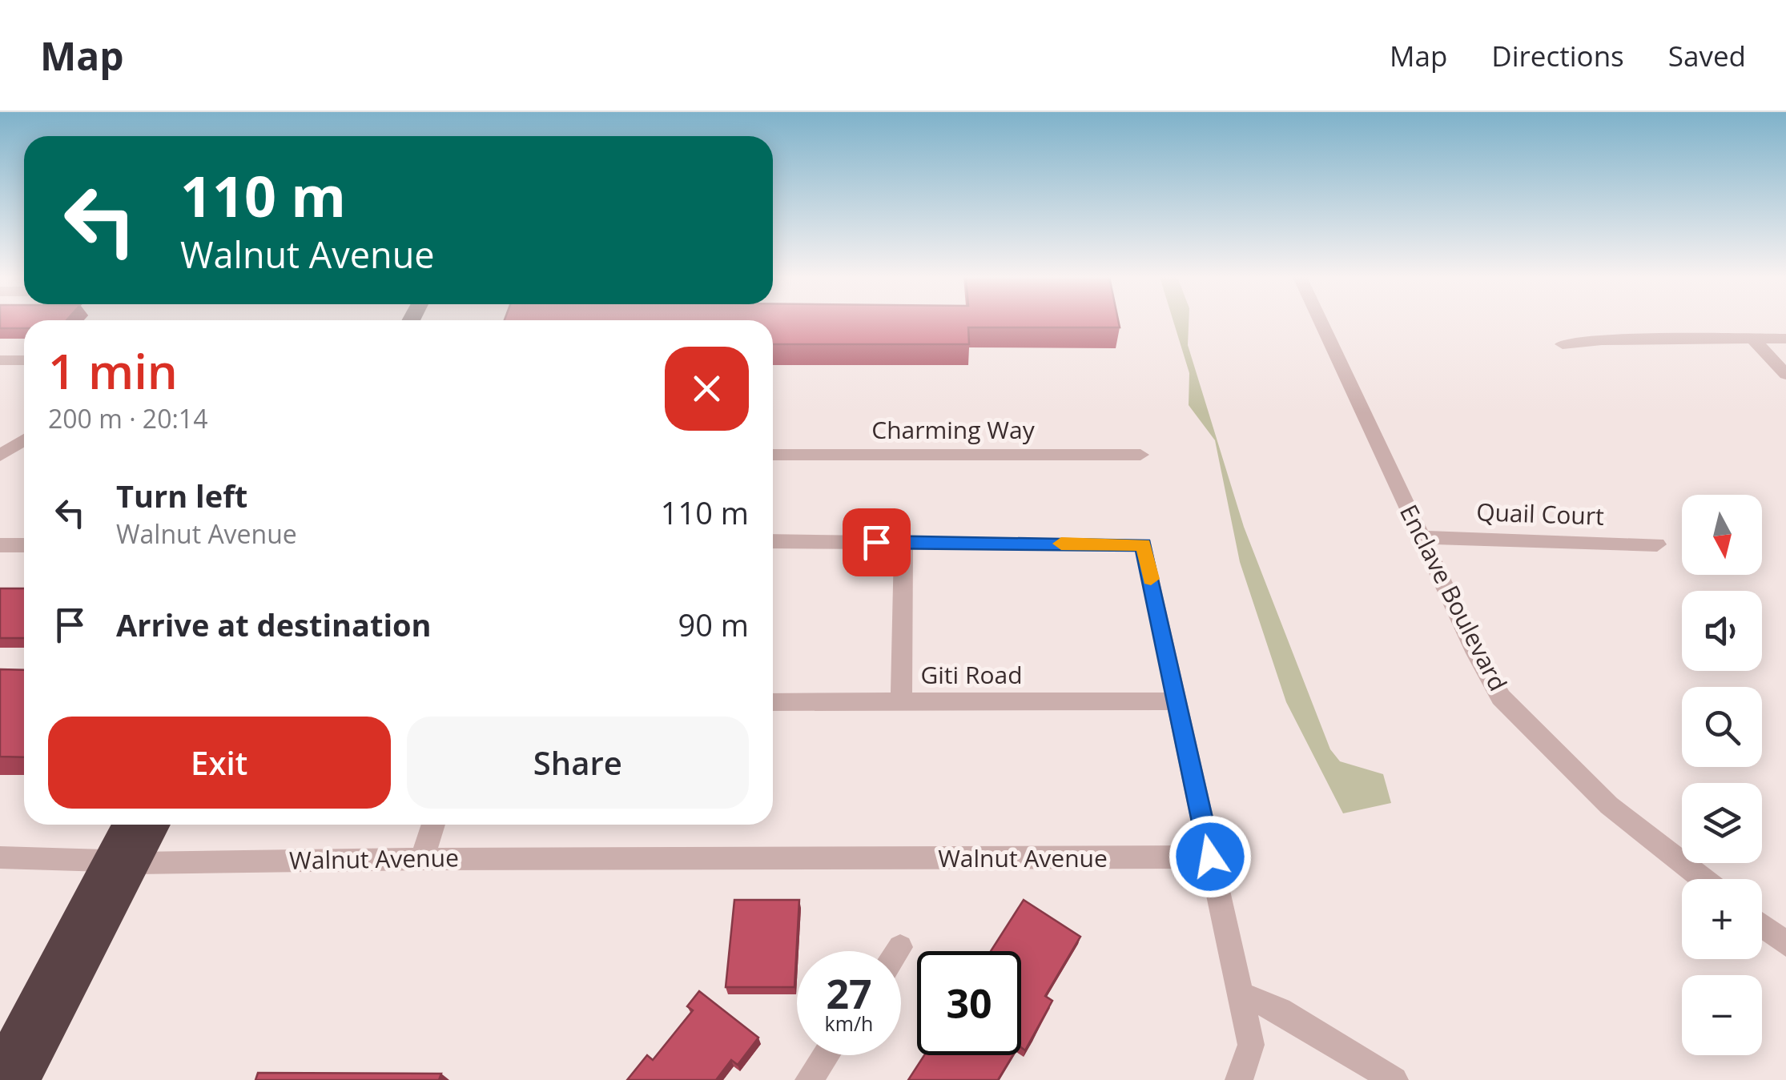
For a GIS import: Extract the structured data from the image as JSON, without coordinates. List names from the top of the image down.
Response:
{
  "streets": {
    "street": [
      "Charming Way",
      "Quail Court",
      "Enclave Boulevard",
      "Giti Road",
      "Walnut Avenue"
    ]
  },
  "crossings": [
    ["Quail Court", "Enclave Boulevard"]
  ],
  "north": "bottom",
  "page": {
    "header": "Map",
    "nav": ["Map", "Directions", "Saved"],
    "turn": ["110 m", "Walnut Avenue"],
    "heading": ["1 min", "200 m · 20:14"],
    "list": [
      {
        "name": "Turn left",
        "note": "Walnut Avenue",
        "value": "110 m"
      },
      {
        "name": "Arrive at destination",
        "value": "90 m"
      }
    ],
    "map_buttons": ["+", "−"],
    "buttons": ["Exit", "Share"],
    "speed": "27 km/h",
    "limit": "30"
  }
}
